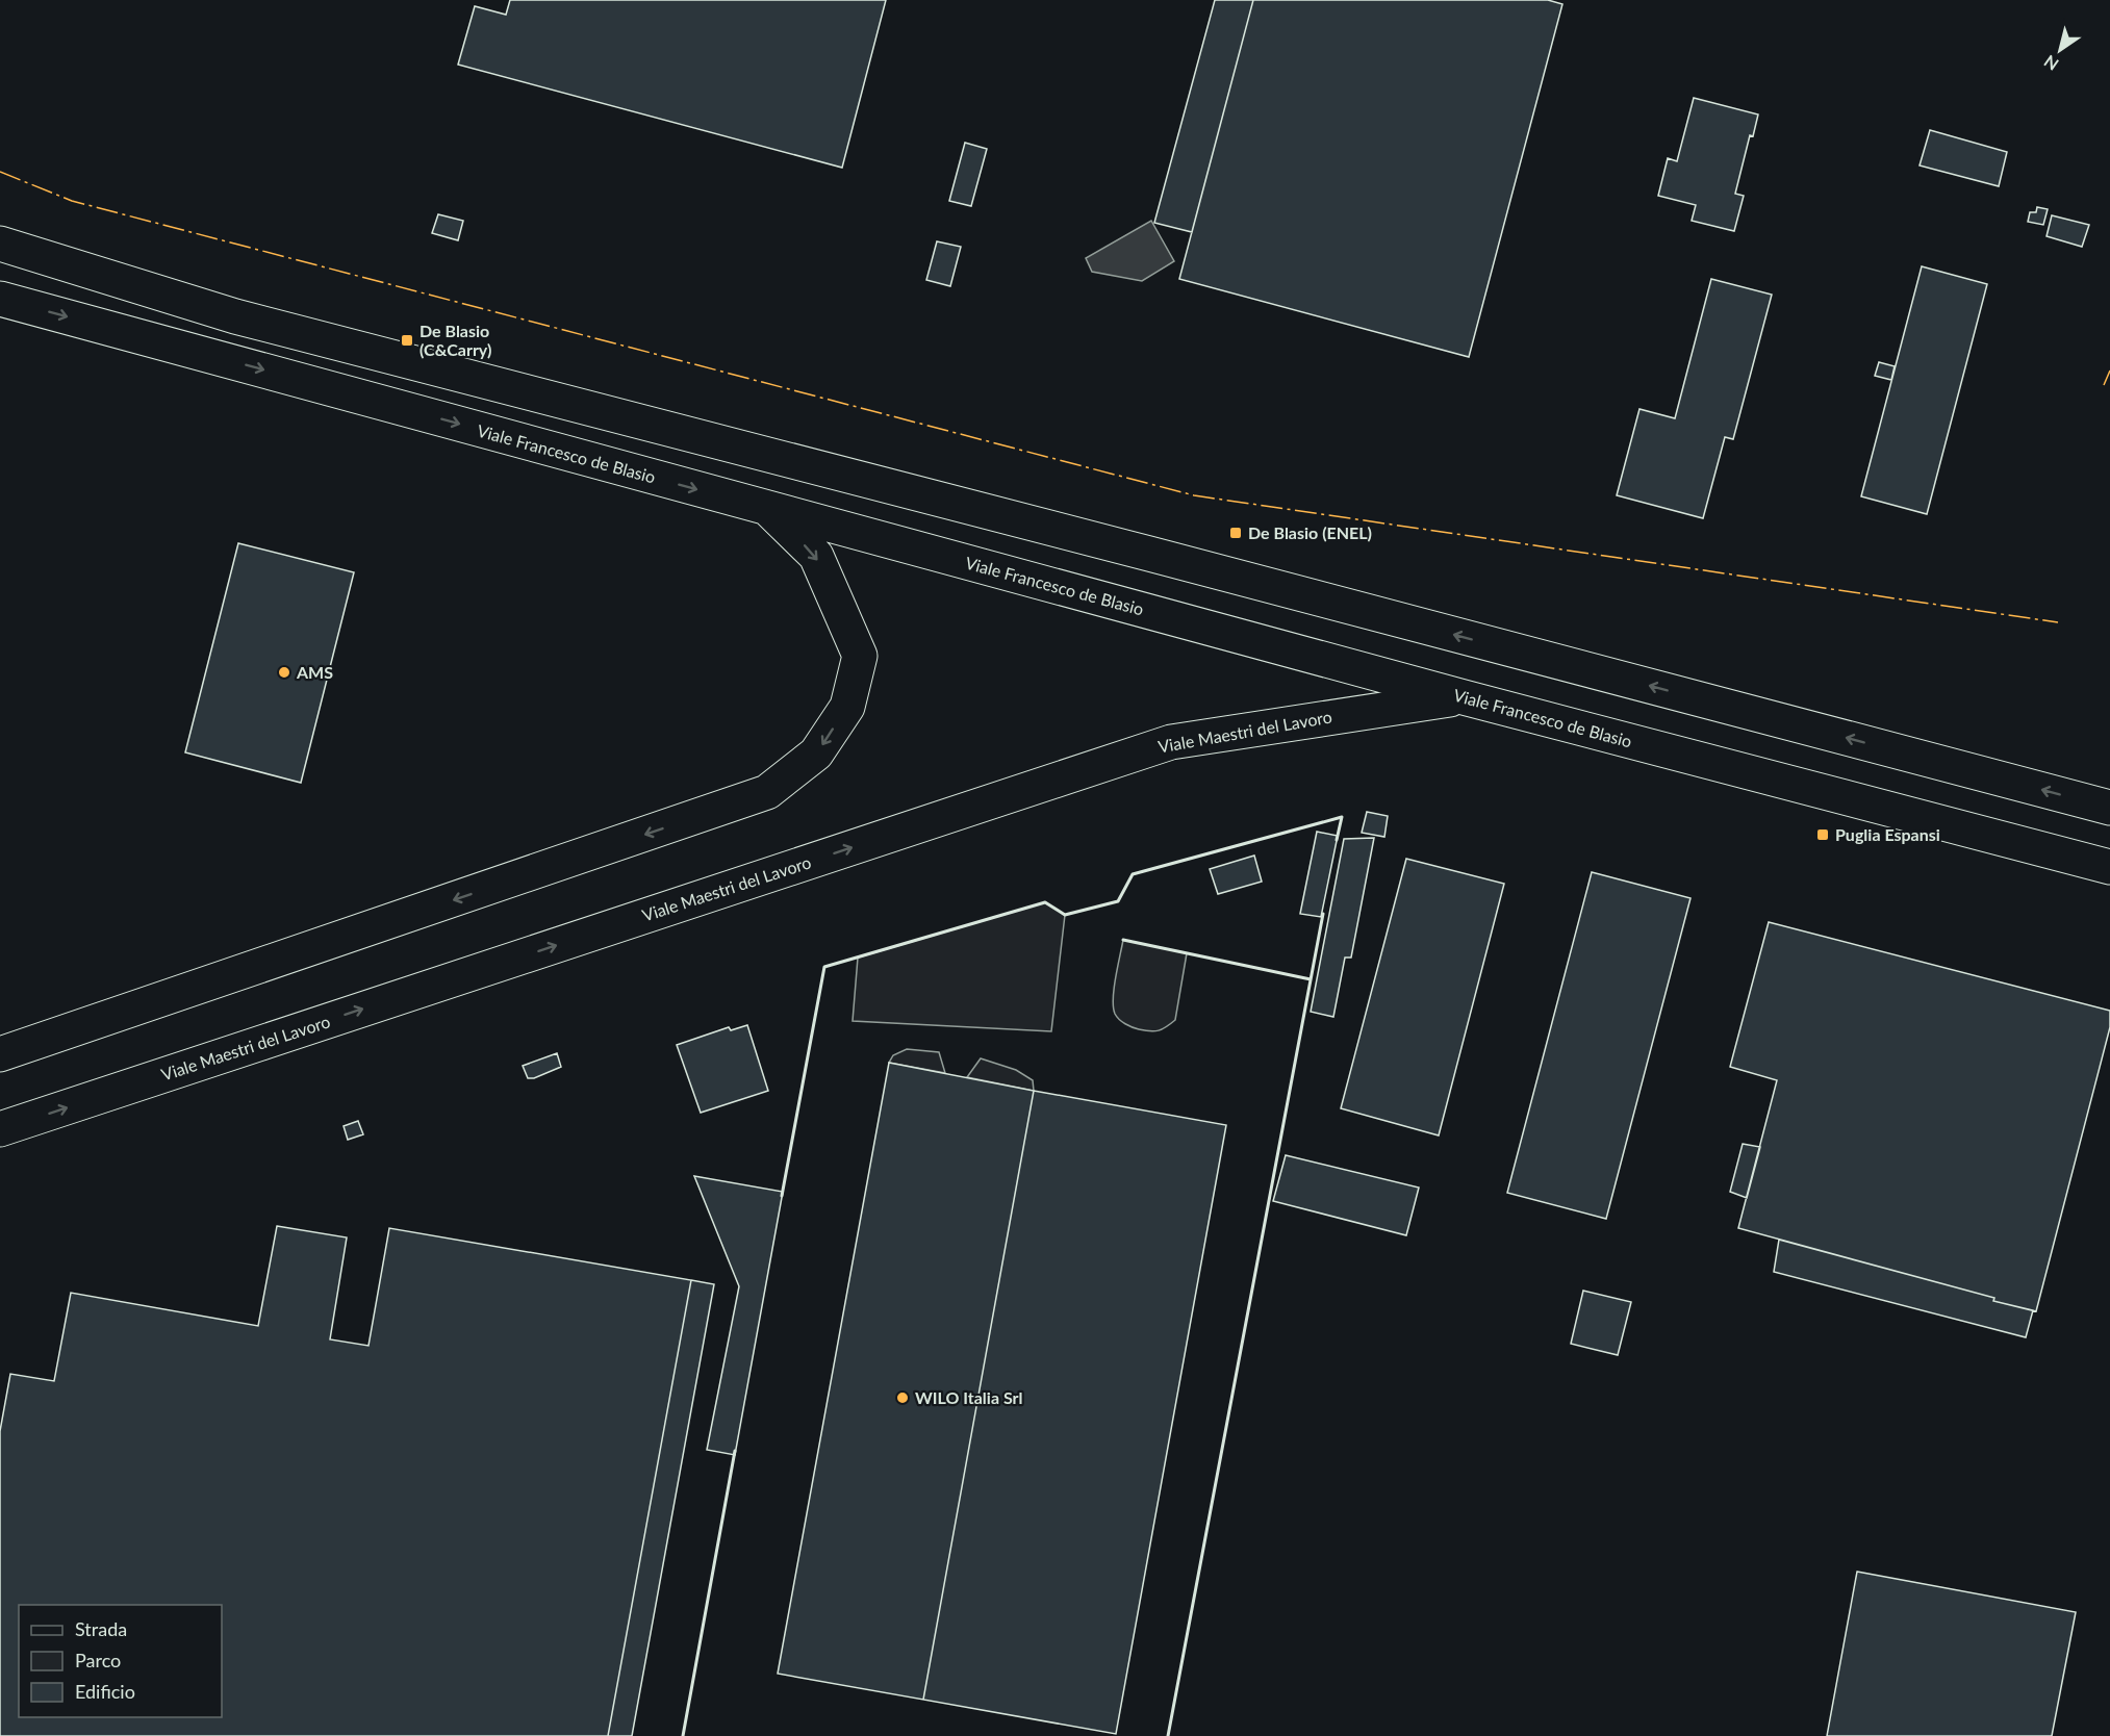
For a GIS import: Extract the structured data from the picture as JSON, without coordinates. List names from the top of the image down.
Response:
{
  "streets": {
    "street": ["Viale Francesco de Blasio", "Viale Maestri del Lavoro"]
  },
  "crossings": [
    ["Viale Francesco de Blasio", "Viale Maestri del Lavoro"]
  ],
  "one_way": ["Viale Maestri del Lavoro"],
  "places": {
    "transit": ["De Blasio (C&Carry)", "De Blasio (ENEL)", "Puglia Espansi"],
    "other": ["AMS", "WILO Italia Srl"]
  },
  "legend": ["Strada", "Parco", "Edificio"],
  "north": "bottom left"
}
